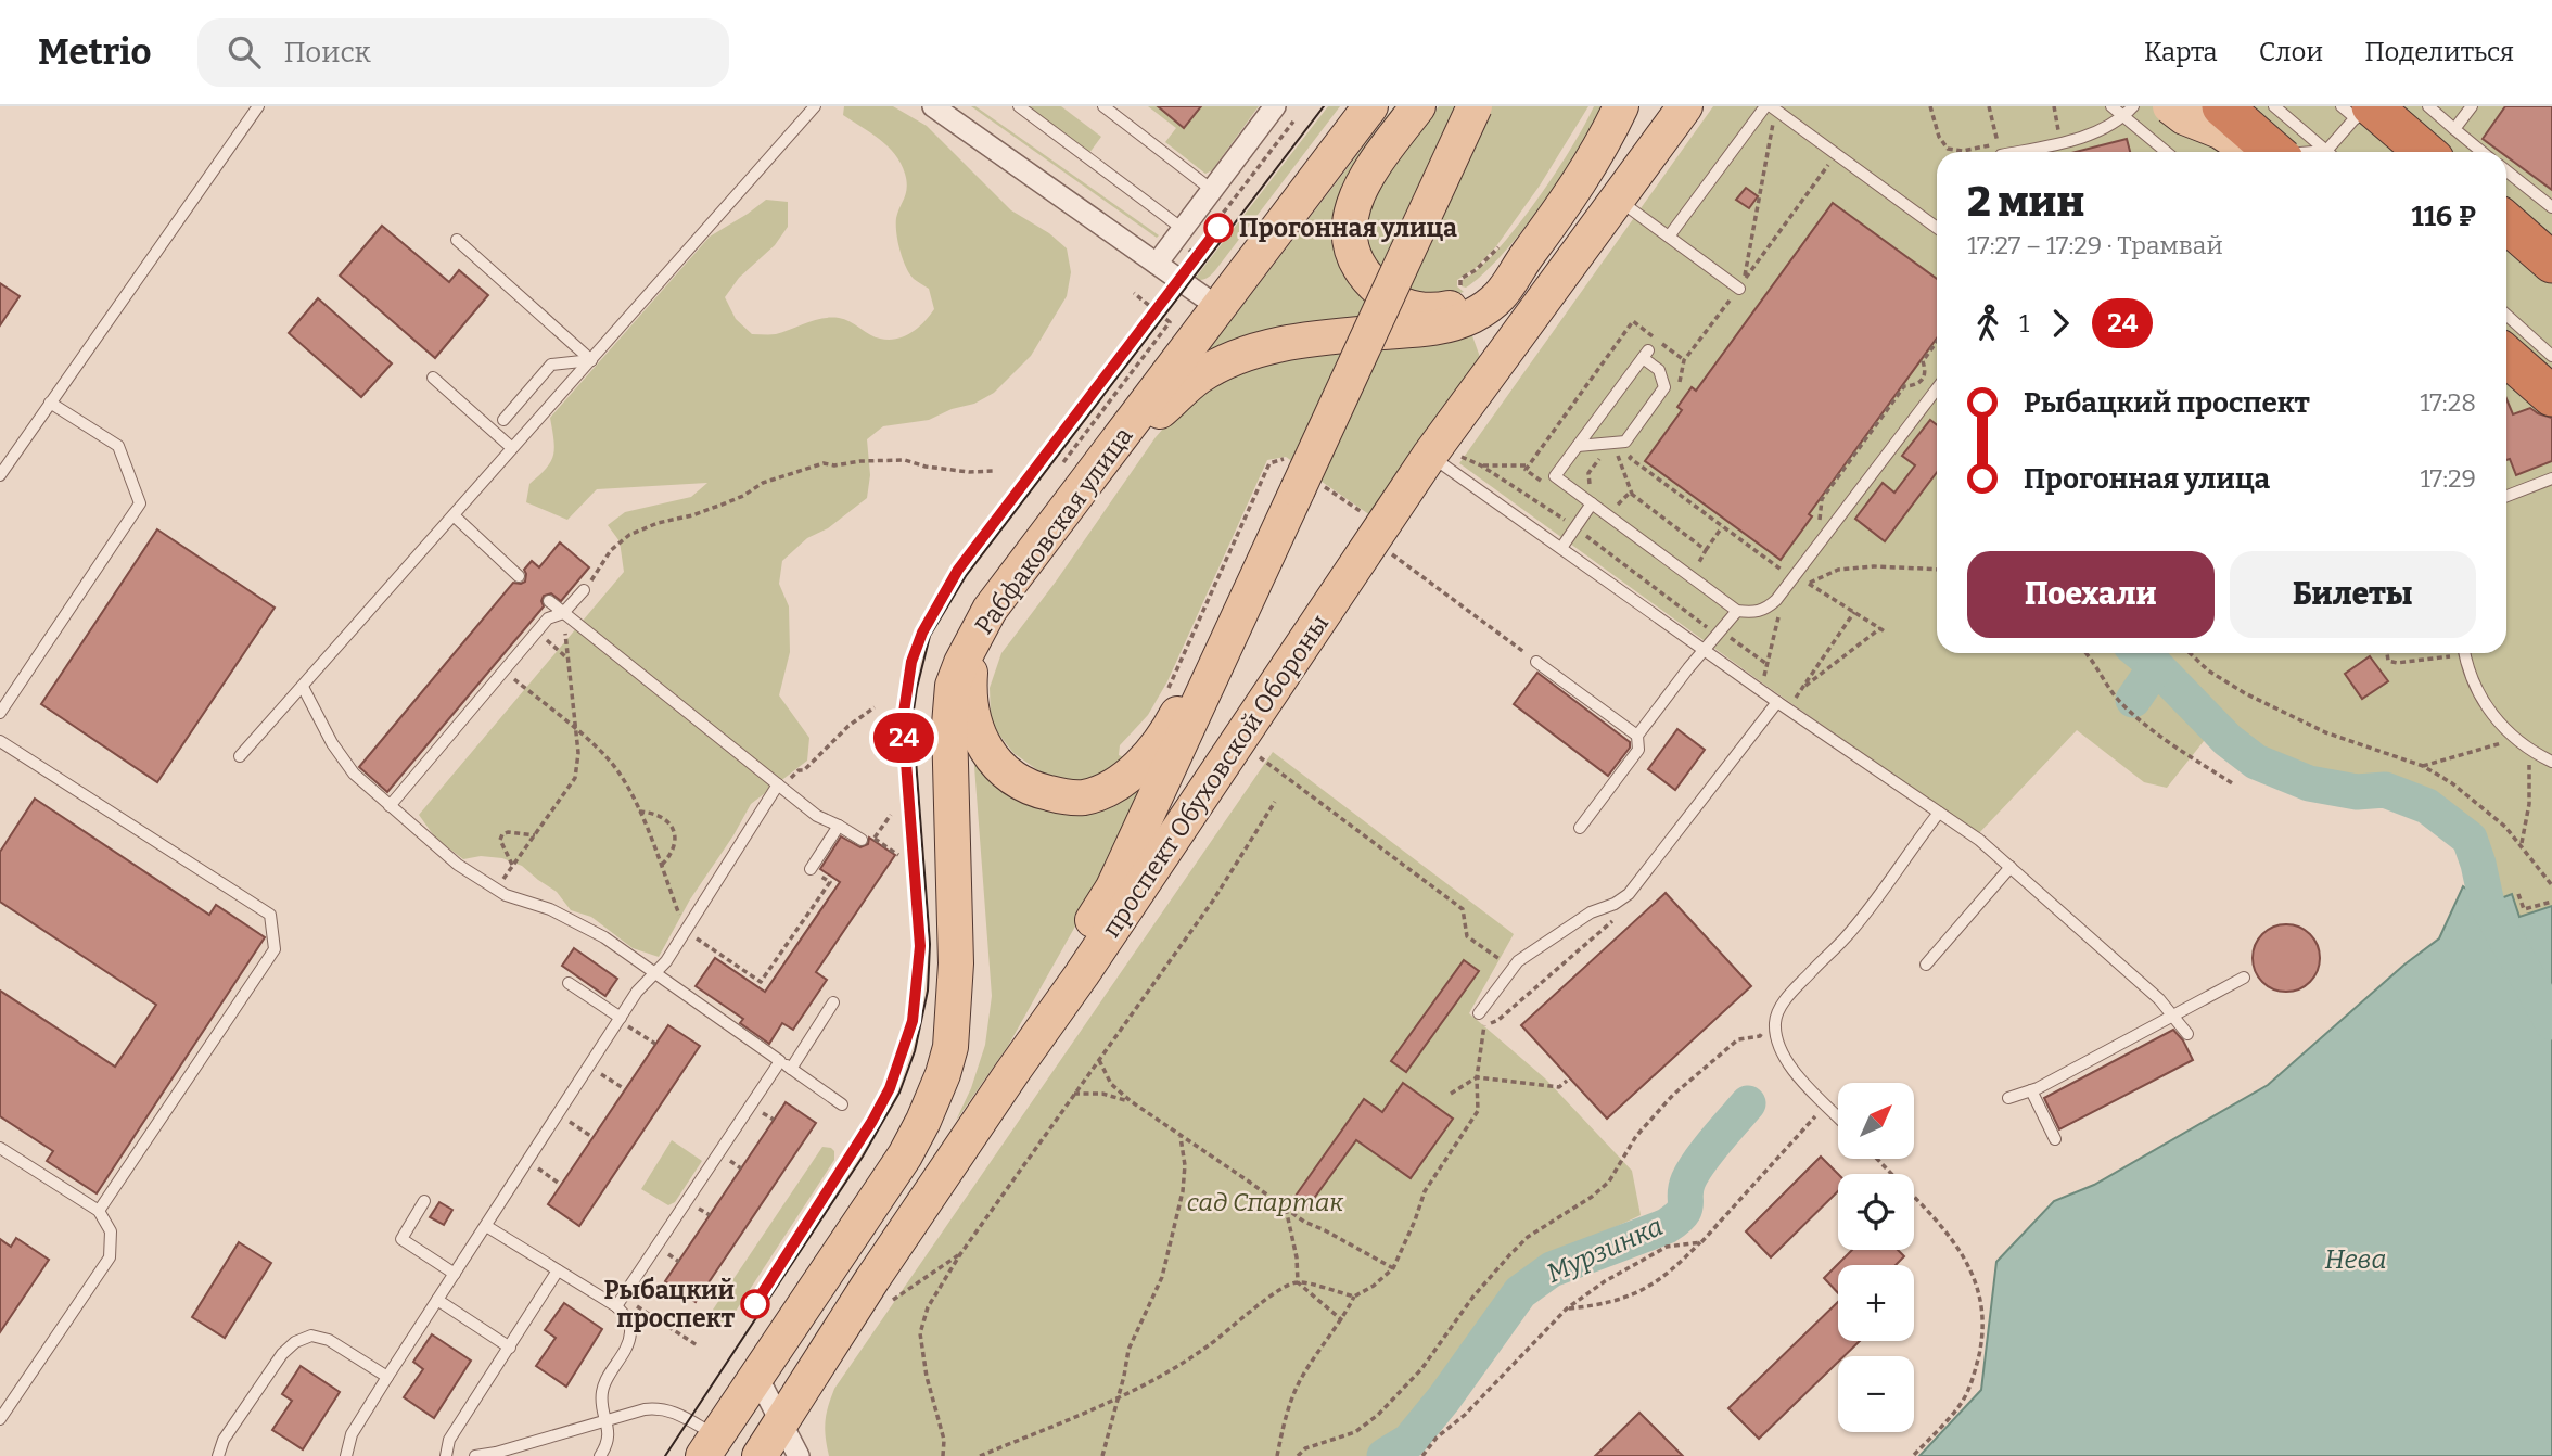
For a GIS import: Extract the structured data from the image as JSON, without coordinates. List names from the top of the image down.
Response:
{
  "streets": {
    "main road": ["Рабфаковская улица", "проспект Обуховской Обороны"]
  },
  "water": ["Мурзинка", "Нева"],
  "parks": ["сад Спартак"],
  "places": ["Прогонная улица", "Рыбацкий проспект"],
  "lines": ["tram line 24"],
  "north": "top right",
  "page": {
    "header": "Metrio",
    "search": "Поиск",
    "nav": ["Карта", "Слои", "Поделиться"],
    "on_map": "24",
    "heading": ["2 мин", "17:27 – 17:29 · Трамвай", "116 ₽"],
    "legs": ["1", "24"],
    "list": [
      {
        "name": "Рыбацкий проспект",
        "value": "17:28"
      },
      {
        "name": "Прогонная улица",
        "value": "17:29"
      }
    ],
    "buttons": ["Поехали", "Билеты"],
    "map_buttons": ["+", "−"]
  }
}
